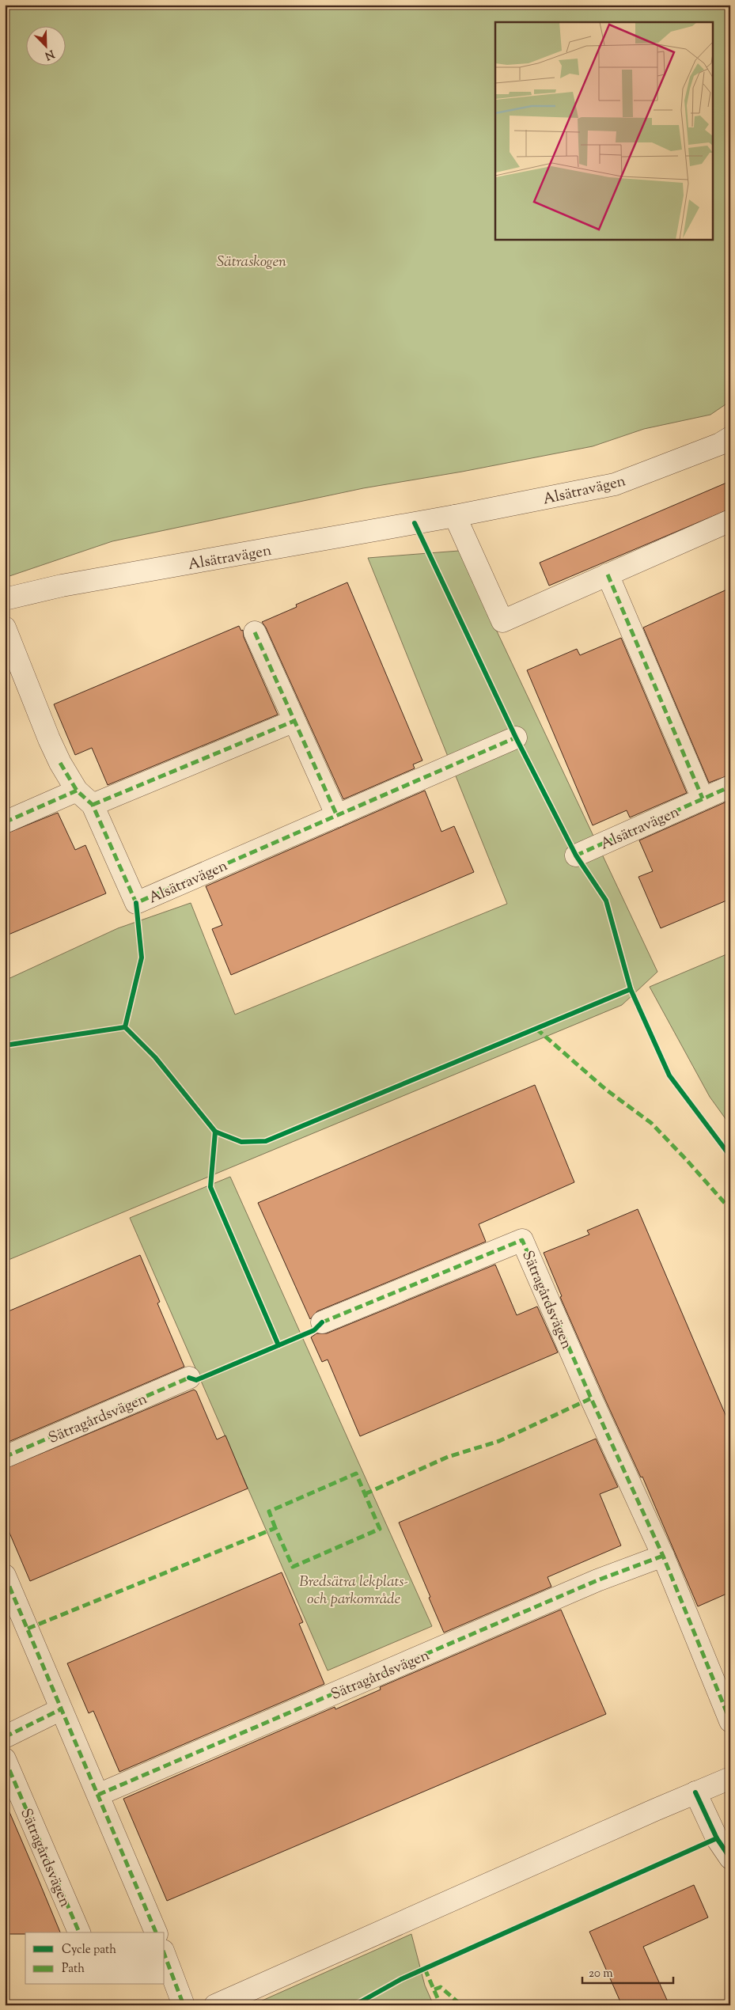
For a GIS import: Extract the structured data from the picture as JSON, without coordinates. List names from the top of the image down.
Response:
{
  "streets": {
    "street": ["Alsätravägen", "Sätragårdsvägen"]
  },
  "parks": ["Sätraskogen", "Bredsätra lekplats- och parkområde"],
  "legend": ["Cycle path", "Path"],
  "scale_bar": "20 m",
  "north": "bottom right"
}
